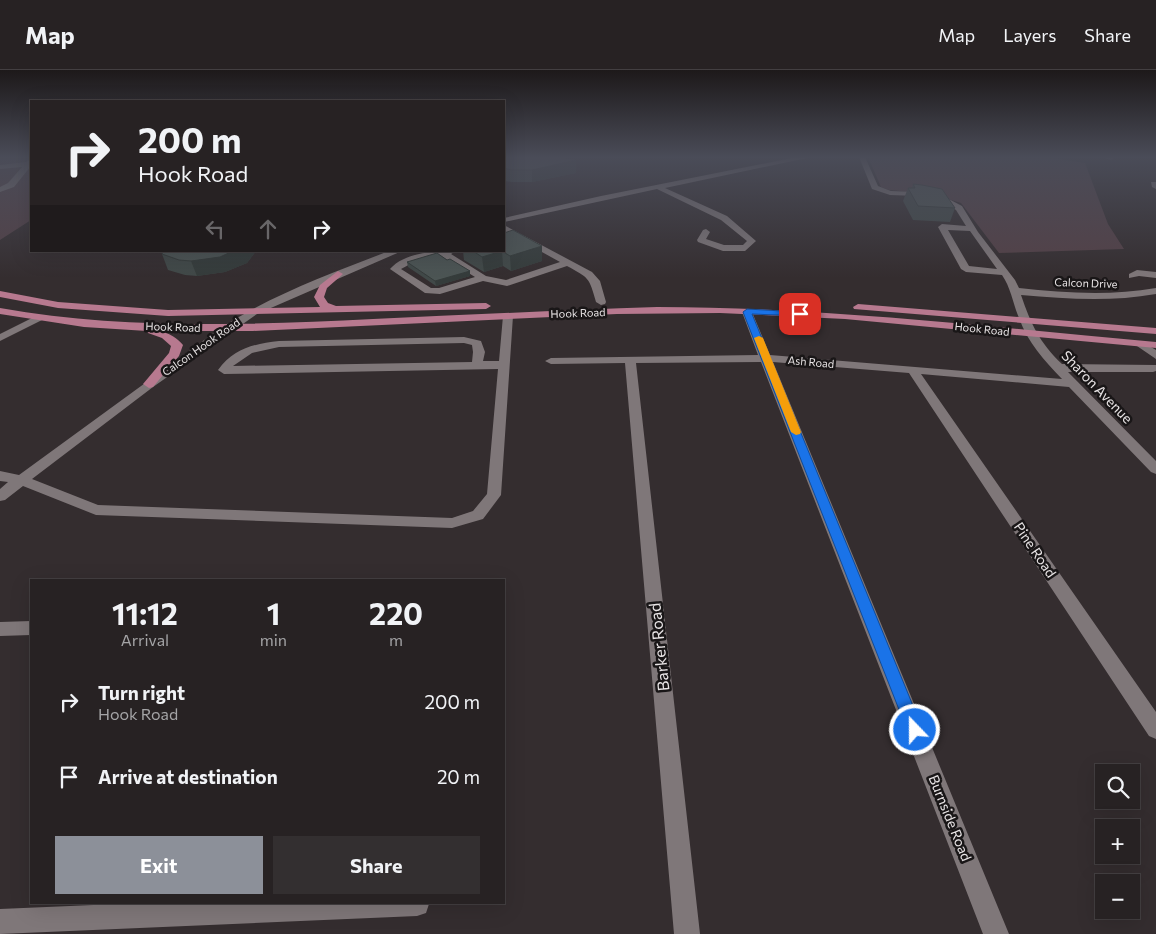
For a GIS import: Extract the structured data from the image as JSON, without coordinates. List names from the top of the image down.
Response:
{
  "streets": {
    "main road": ["Hook Road"],
    "street": [
      "Calcon Drive",
      "Calcon Hook Road",
      "Ash Road",
      "Sharon Avenue",
      "Pine Road",
      "Barker Road",
      "Burnside Road"
    ]
  },
  "crossings": [
    ["Calcon Drive", "Sharon Avenue"],
    ["Hook Road", "Calcon Hook Road"],
    ["Hook Road", "Sharon Avenue"],
    ["Hook Road", "Burnside Road"],
    ["Ash Road", "Sharon Avenue"],
    ["Ash Road", "Pine Road"],
    ["Ash Road", "Barker Road"],
    ["Ash Road", "Burnside Road"]
  ],
  "page": {
    "header": "Map",
    "nav": ["Map", "Layers", "Share"],
    "turn": ["200 m", "Hook Road"],
    "eta": [
      "11:12",
      "Arrival",
      "1",
      "min",
      "220",
      "m"
    ],
    "list": [
      {
        "name": "Turn right",
        "note": "Hook Road",
        "value": "200 m"
      },
      {
        "name": "Arrive at destination",
        "value": "20 m"
      }
    ],
    "map_buttons": ["+", "−"],
    "buttons": ["Exit", "Share"]
  }
}
